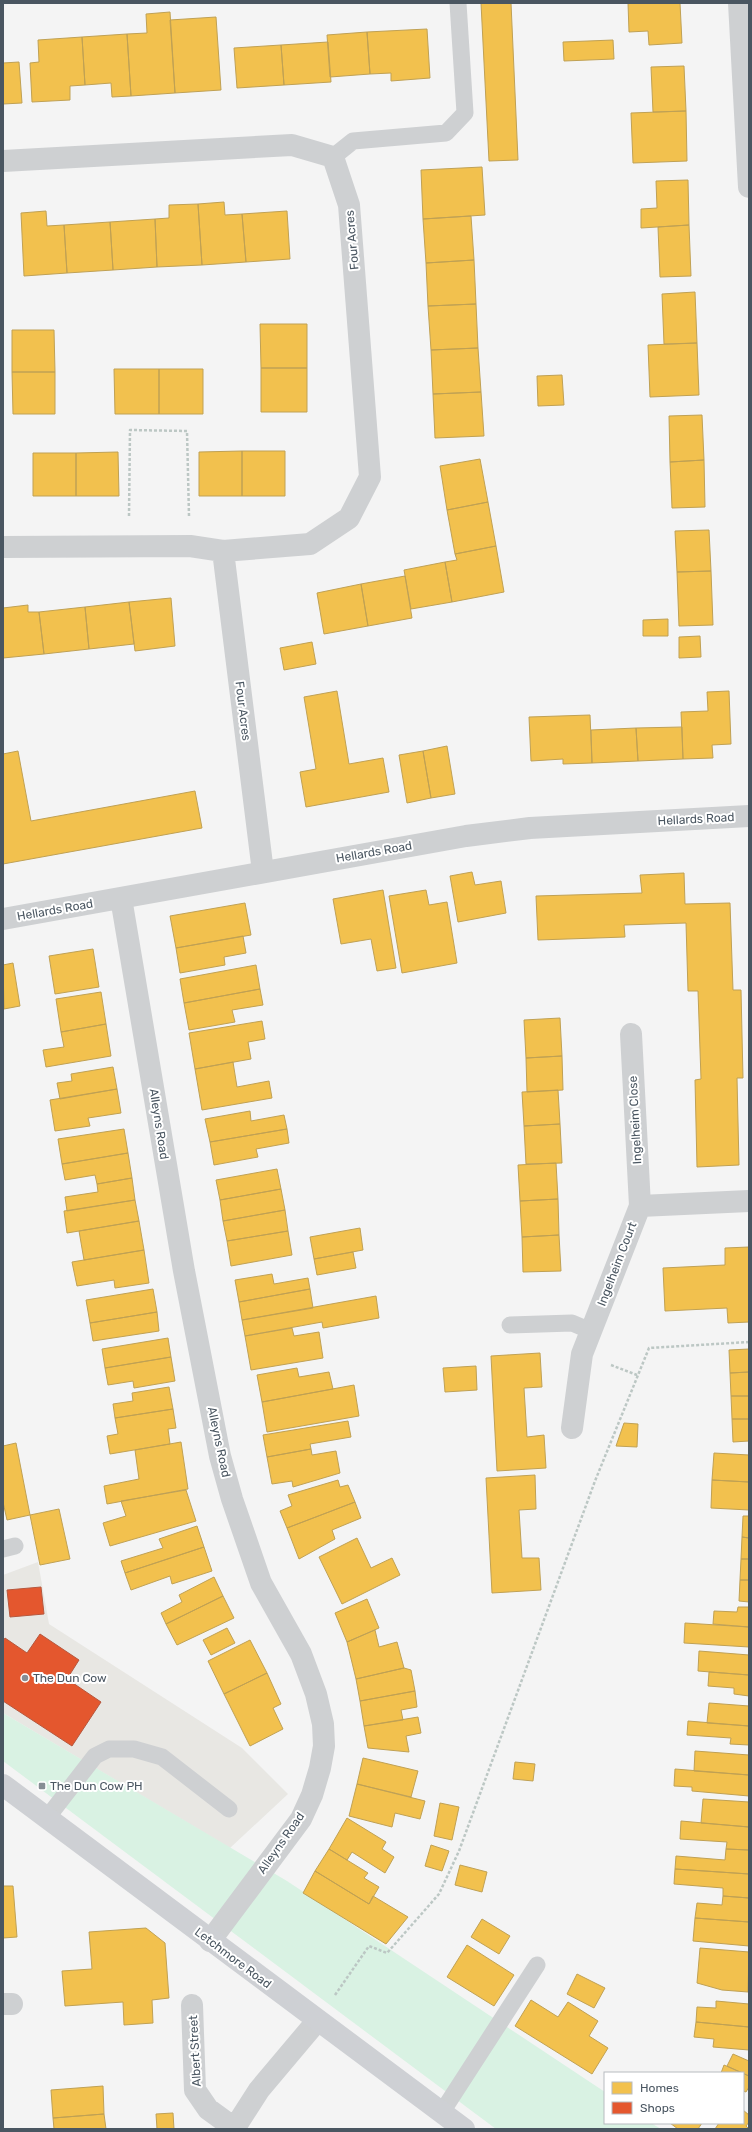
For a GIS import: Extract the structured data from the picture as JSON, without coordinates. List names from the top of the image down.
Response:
{
  "streets": {
    "street": [
      "Four Acres",
      "Hellards Road",
      "Ingelheim Close",
      "Alleyns Road",
      "Ingelheim Court",
      "Letchmore Road",
      "Albert Street"
    ]
  },
  "crossings": [
    ["Four Acres", "Hellards Road"],
    ["Hellards Road", "Alleyns Road"],
    ["Ingelheim Close", "Ingelheim Court"],
    ["Alleyns Road", "Letchmore Road"],
    ["Letchmore Road", "Albert Street"]
  ],
  "places": {
    "other": ["The Dun Cow"],
    "transit": ["The Dun Cow PH"]
  },
  "legend": ["Homes", "Shops"]
}
